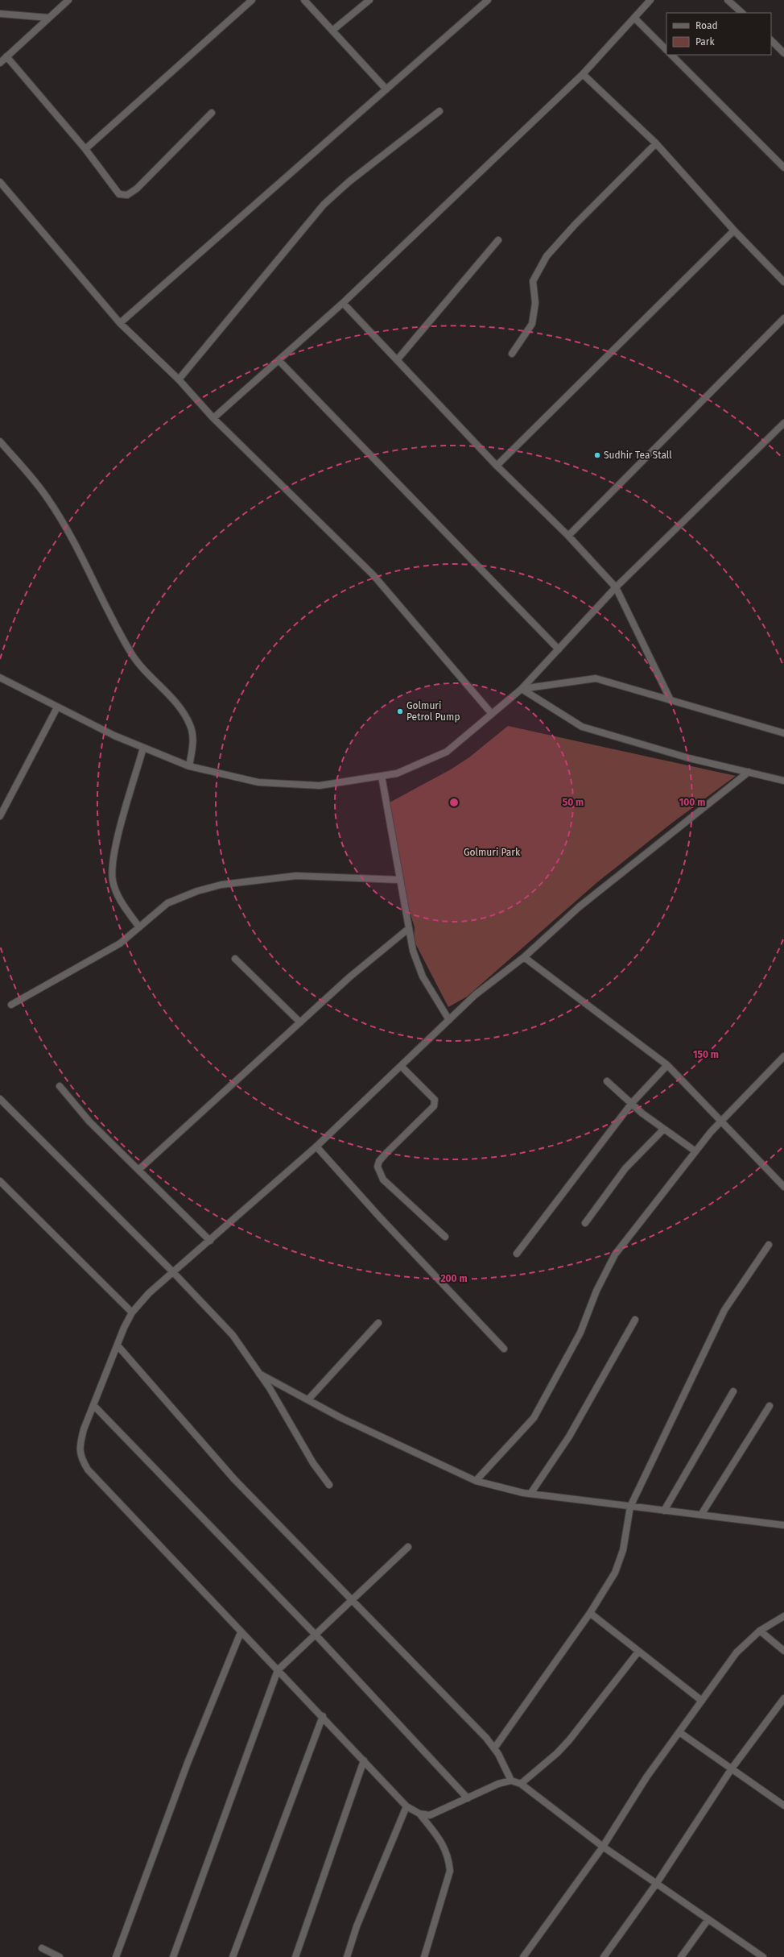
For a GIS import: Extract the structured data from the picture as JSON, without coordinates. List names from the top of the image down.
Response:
{
  "parks": ["Golmuri Park"],
  "places": ["Sudhir Tea Stall", "Golmuri Petrol Pump"],
  "legend": ["Road", "Park"],
  "rings": [
    "50 m",
    "100 m",
    "150 m",
    "200 m"
  ]
}
